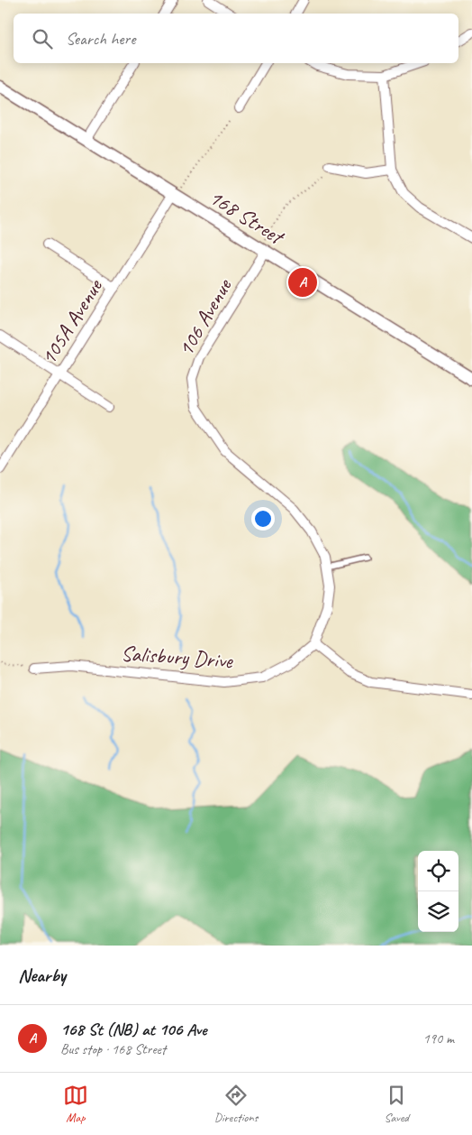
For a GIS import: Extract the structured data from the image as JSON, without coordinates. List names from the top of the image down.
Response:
{
  "streets": {
    "street": [
      "168 Street",
      "106 Avenue",
      "105A Avenue",
      "Salisbury Drive"
    ]
  },
  "crossings": [
    ["168 Street", "106 Avenue"],
    ["168 Street", "105A Avenue"]
  ],
  "page": {
    "search": "Search here",
    "pins": "A",
    "heading": "Nearby",
    "list": [
      {
        "mark": "A",
        "name": "168 St (NB) at 106 Ave",
        "note": "Bus stop · 168 Street",
        "value": "190 m"
      }
    ],
    "nav": ["Map", "Directions", "Saved"]
  }
}
